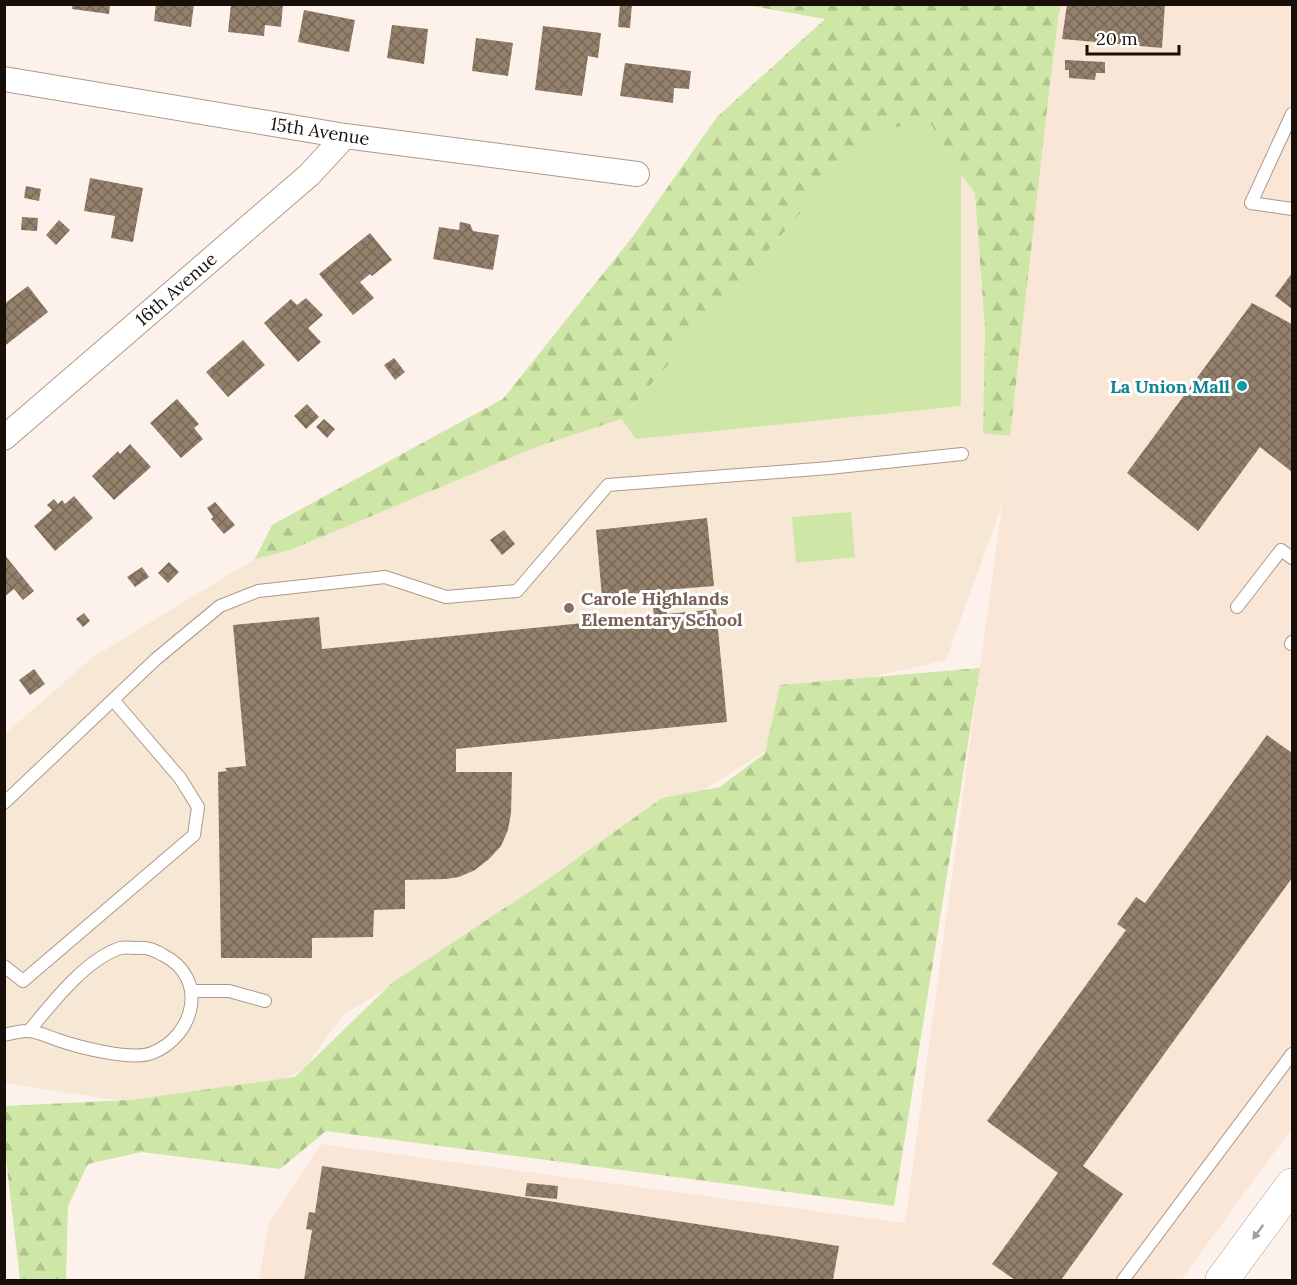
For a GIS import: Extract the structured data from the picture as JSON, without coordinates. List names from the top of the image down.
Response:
{
  "streets": {
    "street": ["15th Avenue", "16th Avenue"]
  },
  "crossings": [
    ["15th Avenue", "16th Avenue"]
  ],
  "places": ["La Union Mall", "Carole Highlands Elementary School"],
  "scale_bar": "20 m"
}
